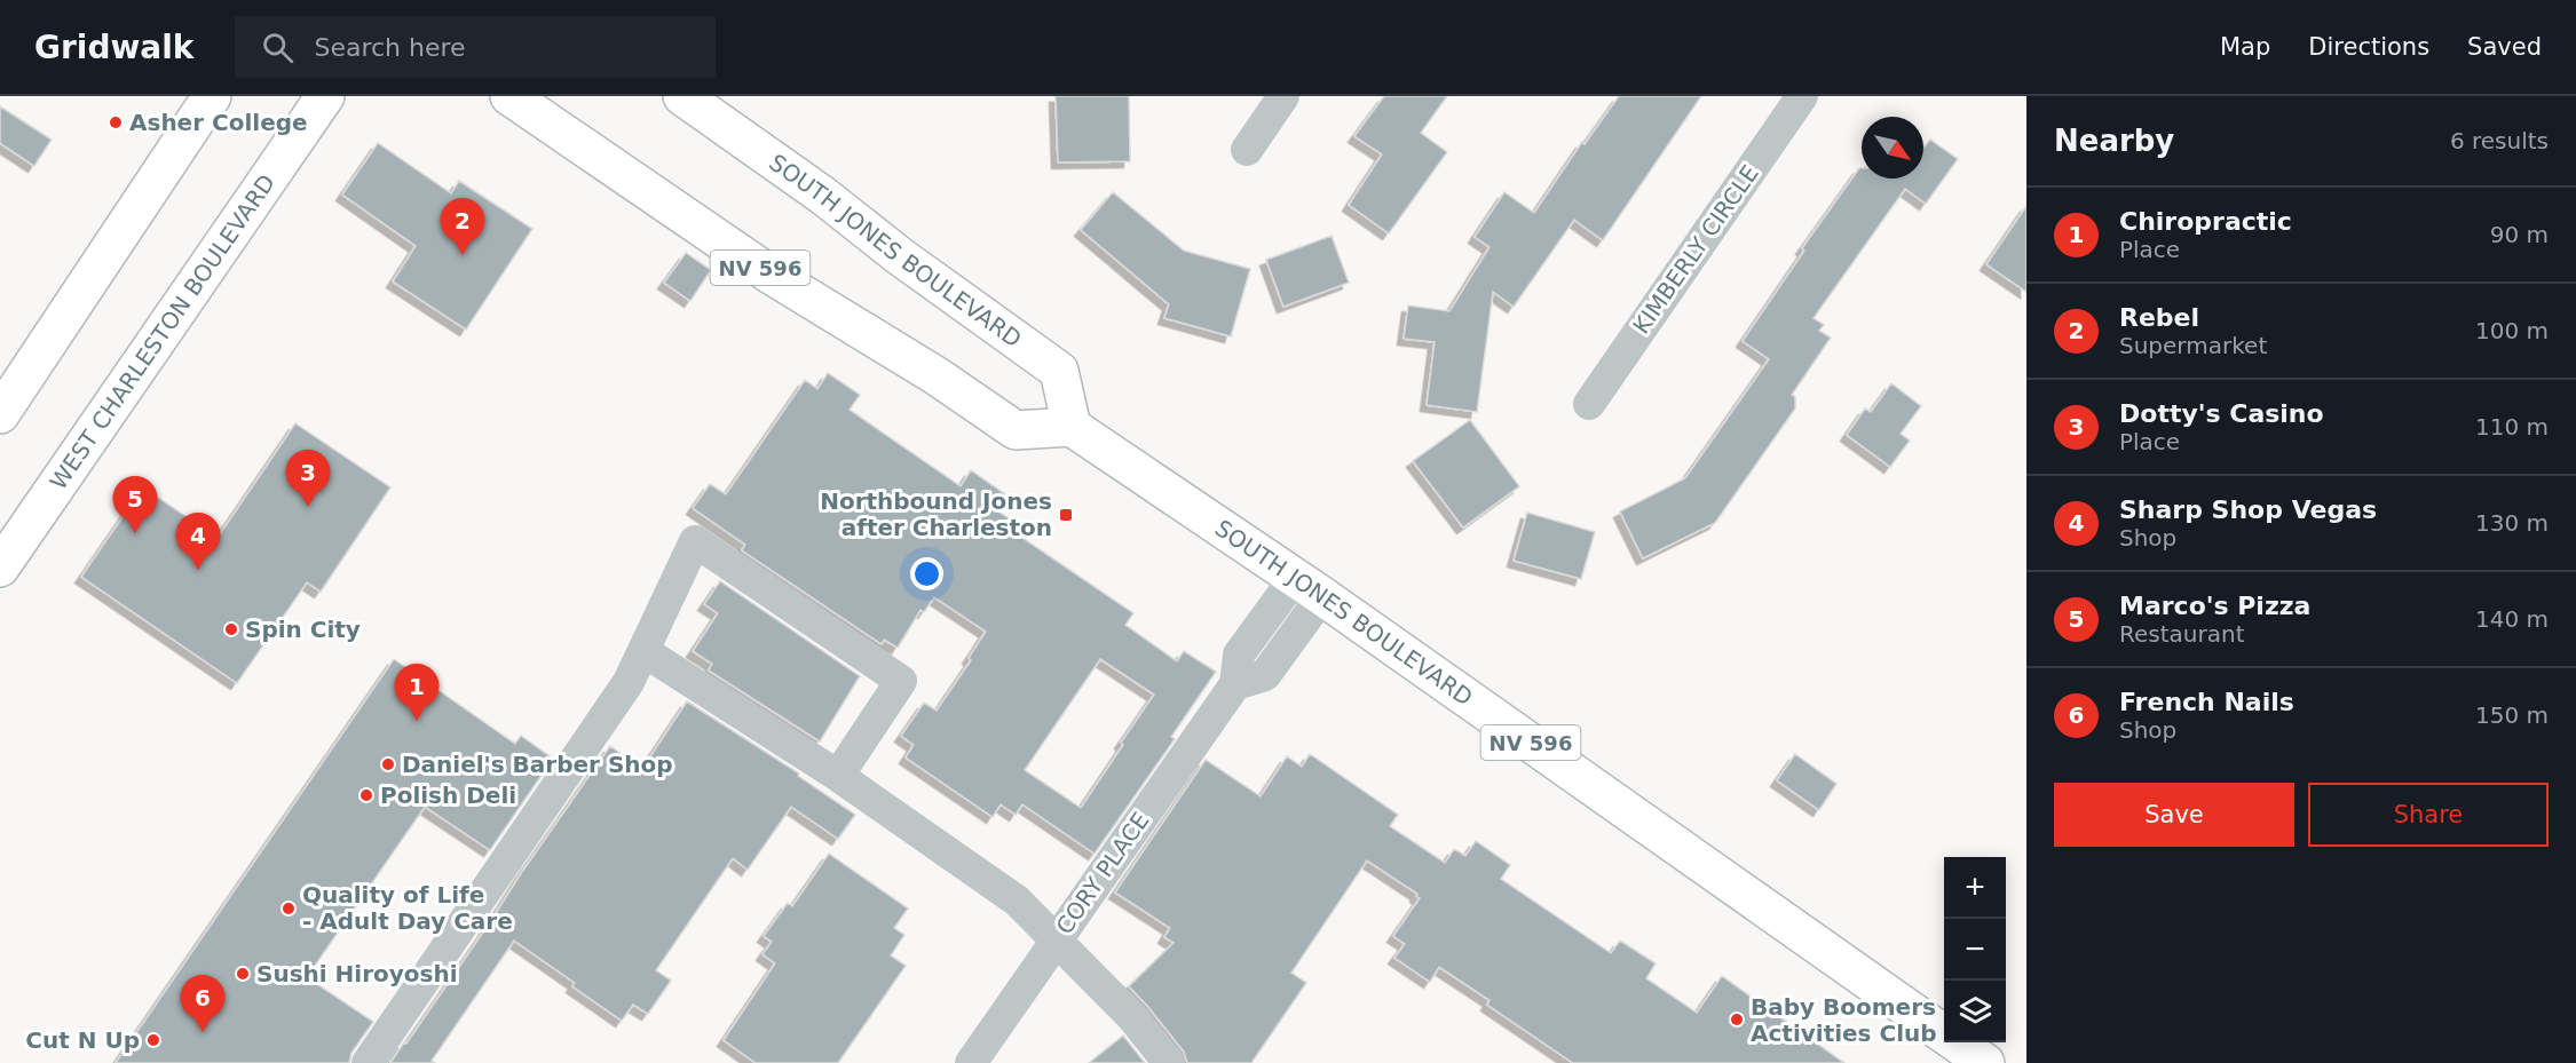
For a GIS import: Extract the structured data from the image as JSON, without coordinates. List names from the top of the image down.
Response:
{
  "streets": {
    "main road": ["SOUTH JONES BOULEVARD", "NV 596", "WEST CHARLESTON BOULEVARD"],
    "street": ["KIMBERLY CIRCLE", "CORY PLACE"]
  },
  "crossings": [
    ["SOUTH JONES BOULEVARD", "NV 596"],
    ["SOUTH JONES BOULEVARD", "CORY PLACE"]
  ],
  "places": {
    "other": [
      "Asher College",
      "Spin City",
      "Daniel's Barber Shop",
      "Polish Deli",
      "Quality of Life - Adult Day Care",
      "Sushi Hiroyoshi",
      "Baby Boomers Activities Club",
      "Cut N Up"
    ],
    "transit": ["Northbound Jones after Charleston"]
  },
  "north": "bottom right",
  "page": {
    "header": "Gridwalk",
    "search": "Search here",
    "nav": ["Map", "Directions", "Saved"],
    "heading": ["Nearby", "6 results"],
    "list": [
      {
        "mark": "1",
        "name": "Chiropractic",
        "note": "Place",
        "value": "90 m"
      },
      {
        "mark": "2",
        "name": "Rebel",
        "note": "Supermarket",
        "value": "100 m"
      },
      {
        "mark": "3",
        "name": "Dotty's Casino",
        "note": "Place",
        "value": "110 m"
      },
      {
        "mark": "4",
        "name": "Sharp Shop Vegas",
        "note": "Shop",
        "value": "130 m"
      },
      {
        "mark": "5",
        "name": "Marco's Pizza",
        "note": "Restaurant",
        "value": "140 m"
      },
      {
        "mark": "6",
        "name": "French Nails",
        "note": "Shop",
        "value": "150 m"
      }
    ],
    "pins": [
      "2",
      "3",
      "5",
      "4",
      "1",
      "6"
    ],
    "buttons": ["Save", "Share"],
    "map_buttons": ["+", "−"]
  }
}
